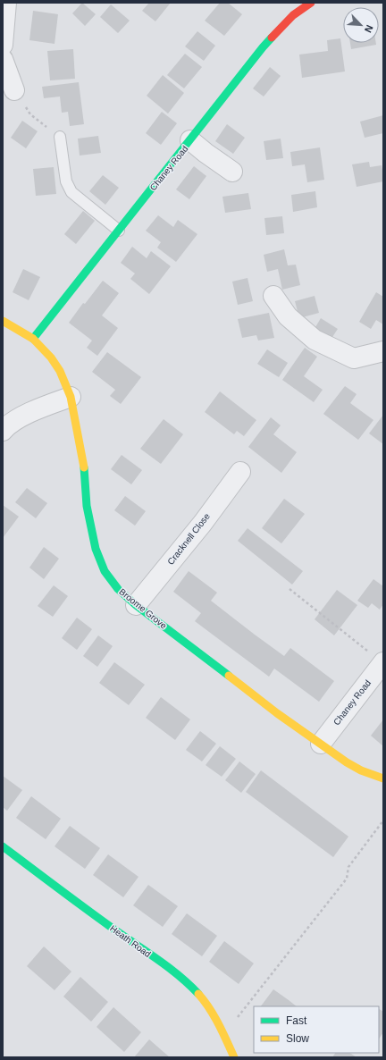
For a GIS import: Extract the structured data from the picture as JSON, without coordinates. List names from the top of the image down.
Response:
{
  "streets": {
    "street": [
      "Chaney Road",
      "Cracknell Close",
      "Broome Grove",
      "Heath Road"
    ]
  },
  "crossings": [
    ["Chaney Road", "Broome Grove"],
    ["Cracknell Close", "Broome Grove"]
  ],
  "legend": ["Fast", "Slow"],
  "north": "bottom right"
}
